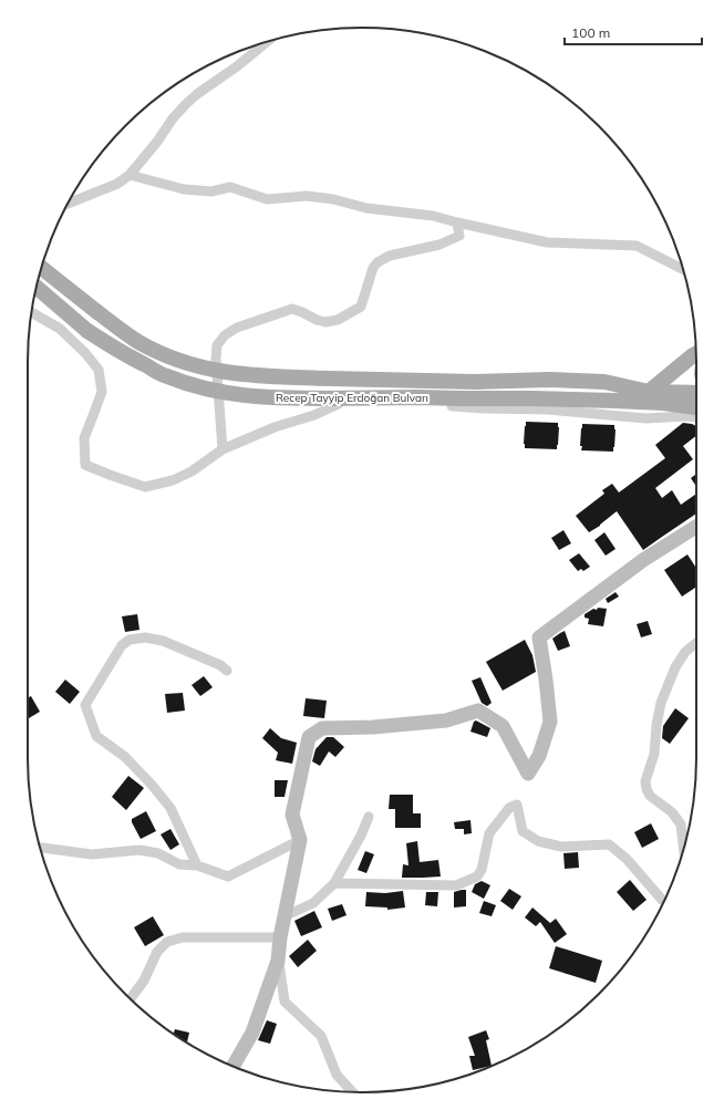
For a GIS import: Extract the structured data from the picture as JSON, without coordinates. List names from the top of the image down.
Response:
{
  "streets": {
    "main road": ["Recep Tayyip Erdoğan Bulvarı"]
  },
  "scale_bar": "100 m"
}
